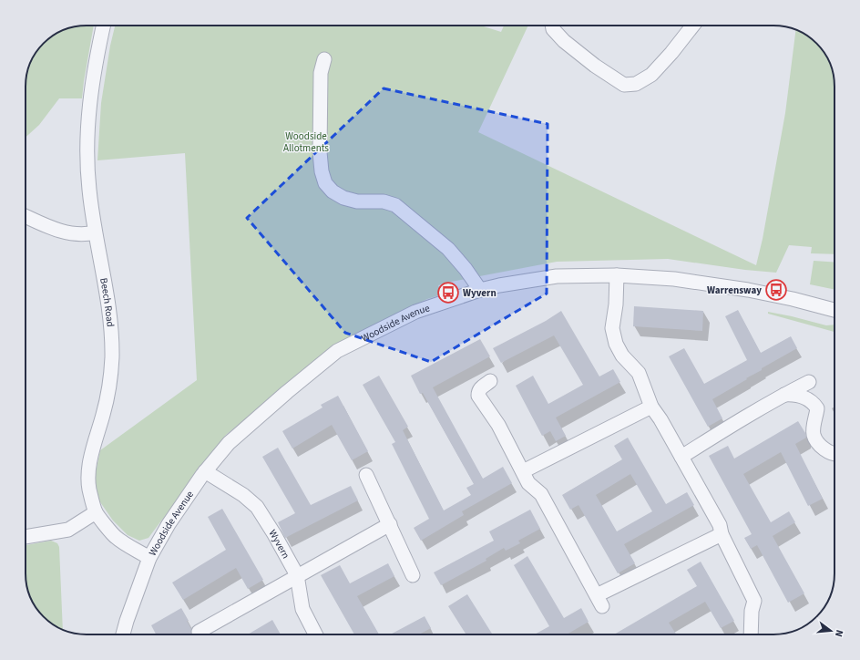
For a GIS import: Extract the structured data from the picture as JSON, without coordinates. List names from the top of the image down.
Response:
{
  "streets": {
    "street": ["Beech Road", "Woodside Avenue", "Wyvern"]
  },
  "crossings": [
    ["Beech Road", "Woodside Avenue"],
    ["Woodside Avenue", "Wyvern"]
  ],
  "parks": ["Woodside Allotments"],
  "places": {
    "bus stop": ["Warrensway", "Wyvern"]
  },
  "north": "right"
}
